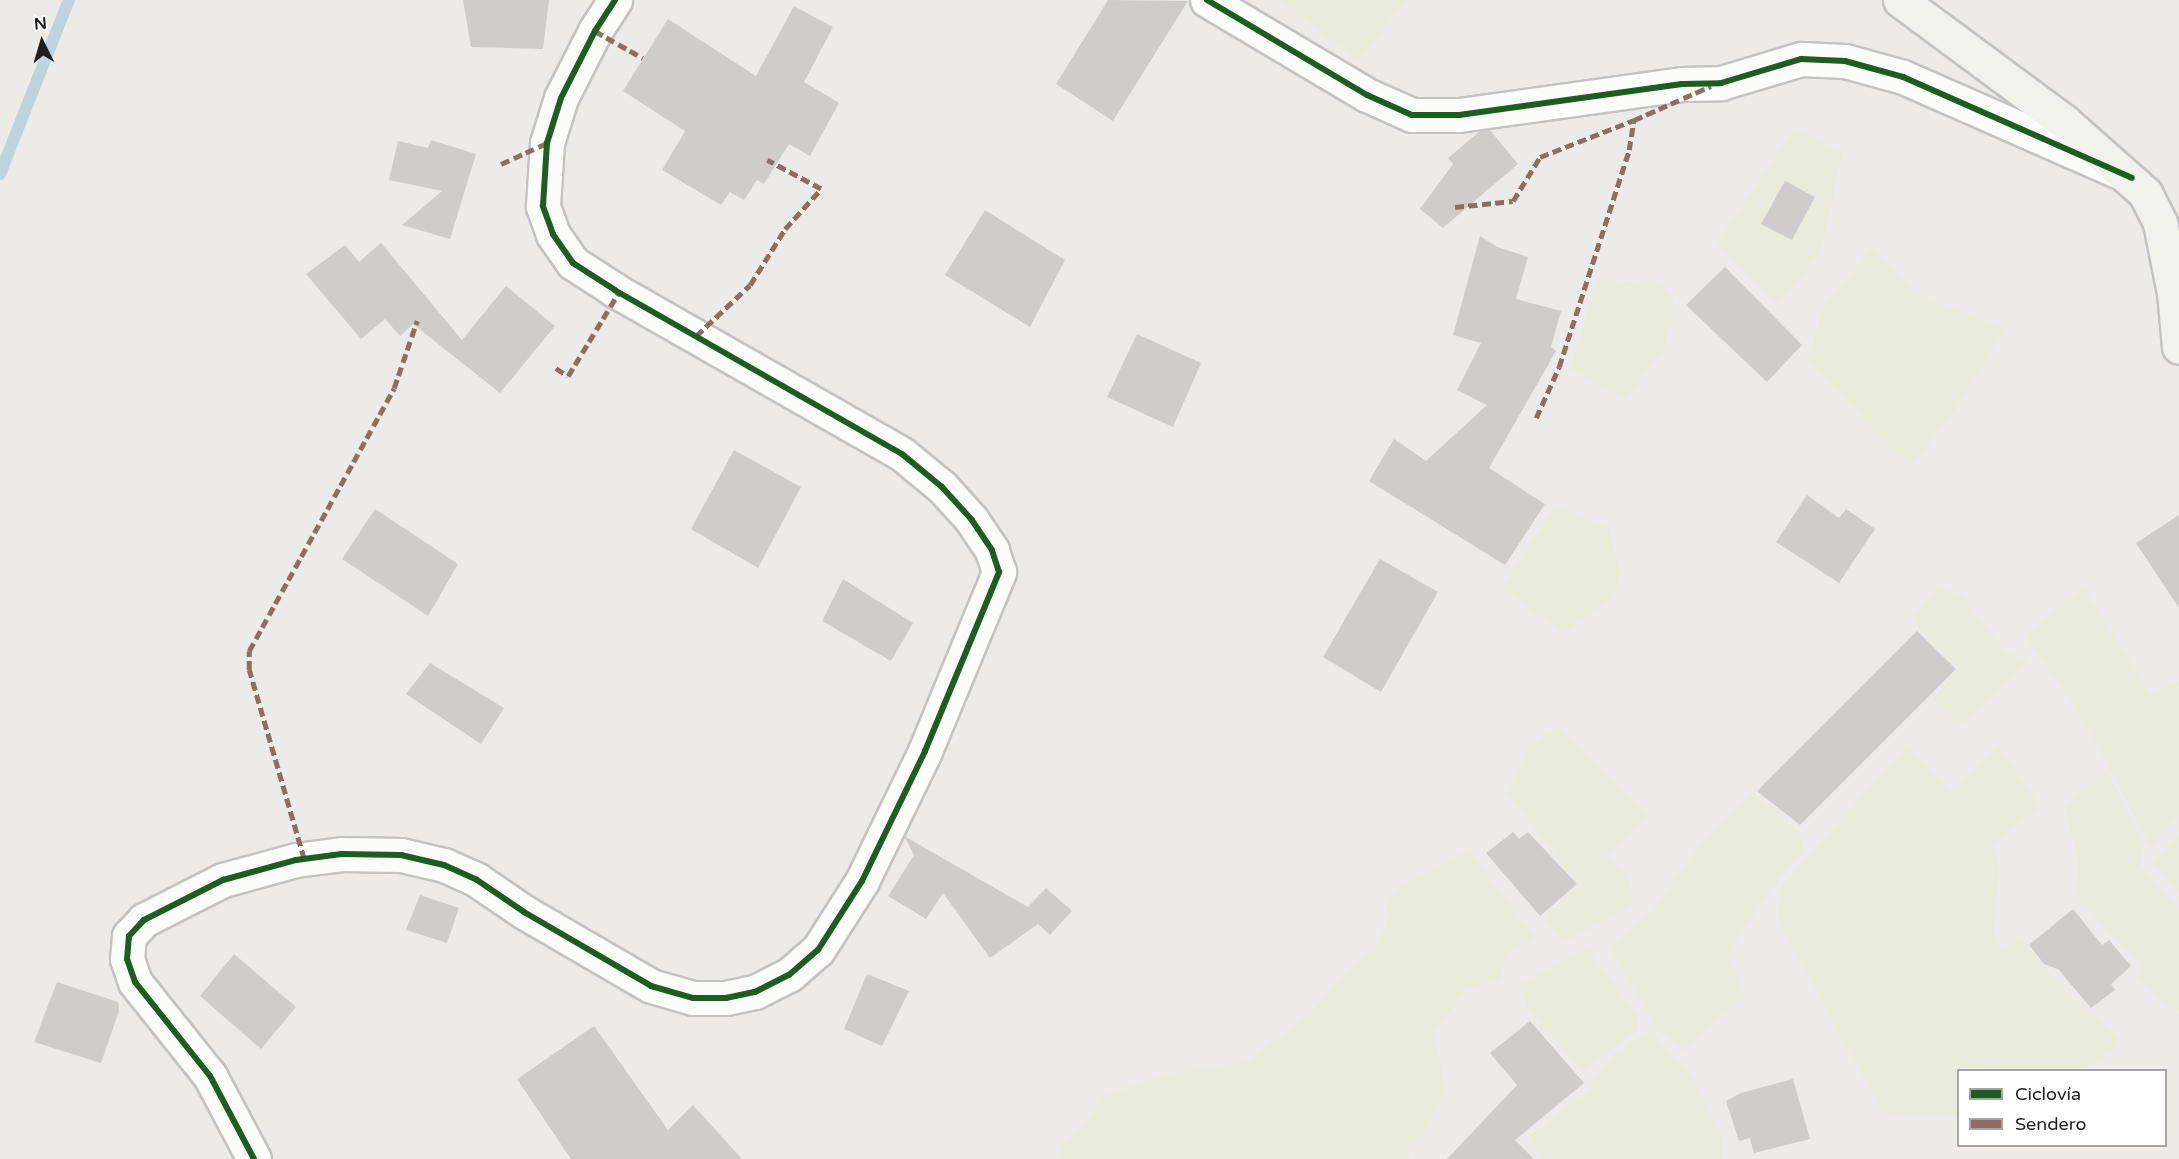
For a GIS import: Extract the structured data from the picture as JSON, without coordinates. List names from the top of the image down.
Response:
{
  "legend": ["Ciclovía", "Sendero"],
  "north": "top"
}
